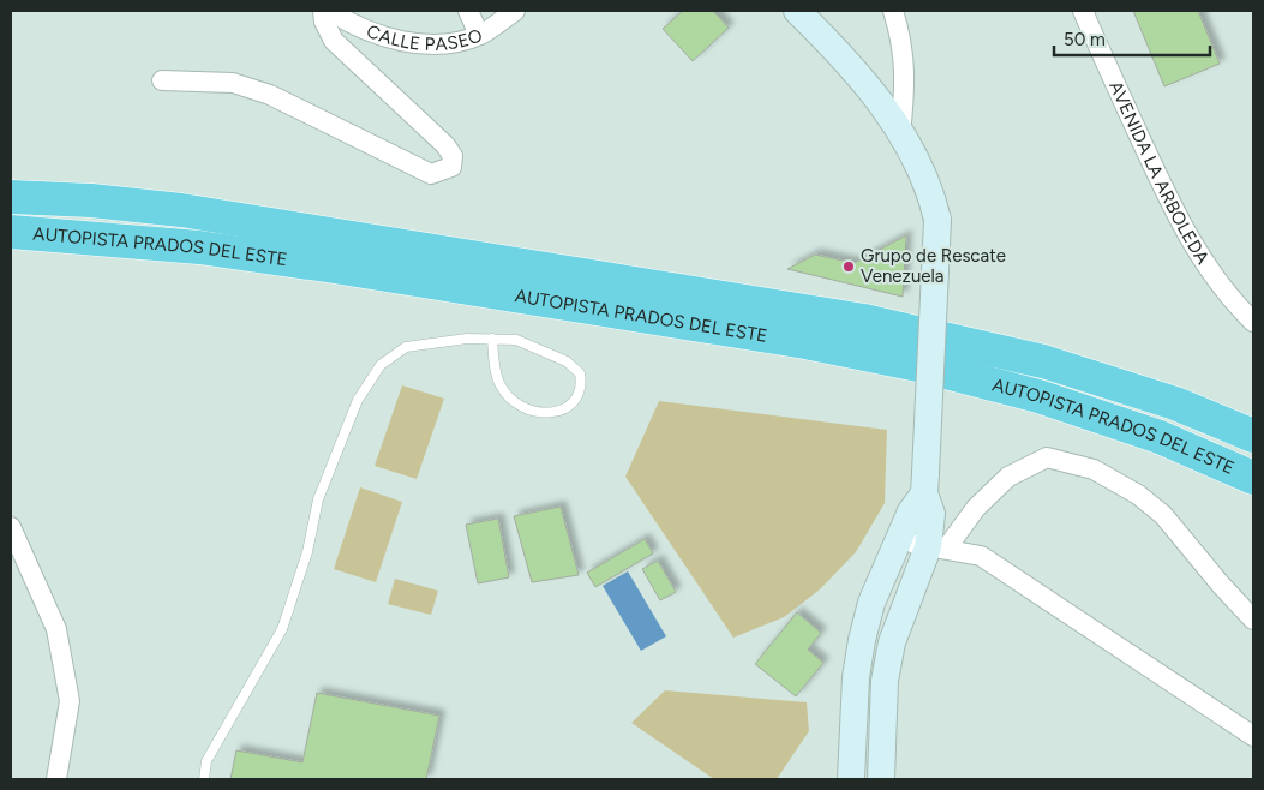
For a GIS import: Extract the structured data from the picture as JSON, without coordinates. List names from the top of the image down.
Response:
{
  "streets": {
    "highway": ["AUTOPISTA PRADOS DEL ESTE"],
    "street": ["CALLE PASEO", "AVENIDA LA ARBOLEDA"]
  },
  "places": ["Grupo de Rescate Venezuela"],
  "scale_bar": "50 m"
}
